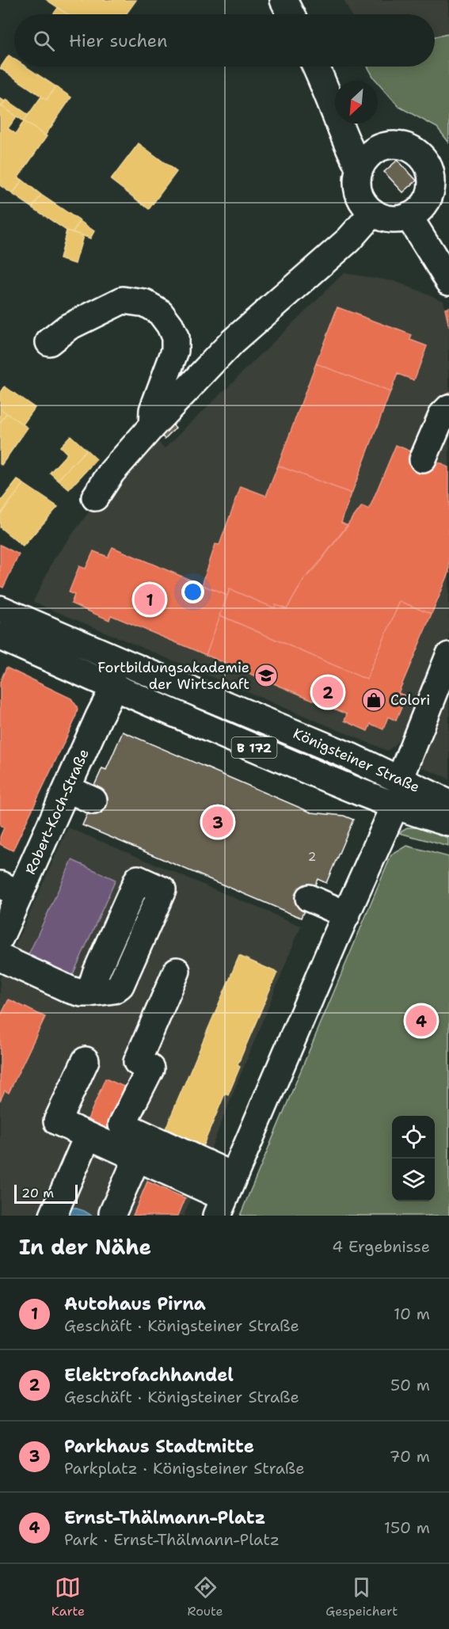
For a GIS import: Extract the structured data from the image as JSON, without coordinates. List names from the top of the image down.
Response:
{
  "streets": {
    "main road": ["B 172", "Königsteiner Straße", "Robert-Koch-Straße"]
  },
  "crossings": [
    ["Königsteiner Straße", "Robert-Koch-Straße"]
  ],
  "places": {
    "school or university": ["Fortbildungsakademie der Wirtschaft"],
    "shop": ["Colori"]
  },
  "house_numbers": ["2"],
  "scale_bar": "20 m",
  "north": "bottom left",
  "page": {
    "search": "Hier suchen",
    "pins": [
      "1",
      "2",
      "3",
      "4"
    ],
    "scale": "20 m",
    "heading": ["In der Nähe", "4 Ergebnisse"],
    "list": [
      {
        "mark": "1",
        "name": "Autohaus Pirna",
        "note": "Geschäft · Königsteiner Straße",
        "value": "10 m"
      },
      {
        "mark": "2",
        "name": "Elektrofachhandel",
        "note": "Geschäft · Königsteiner Straße",
        "value": "50 m"
      },
      {
        "mark": "3",
        "name": "Parkhaus Stadtmitte",
        "note": "Parkplatz · Königsteiner Straße",
        "value": "70 m"
      },
      {
        "mark": "4",
        "name": "Ernst-Thälmann-Platz",
        "note": "Park · Ernst-Thälmann-Platz",
        "value": "150 m"
      }
    ],
    "nav": ["Karte", "Route", "Gespeichert"]
  }
}
